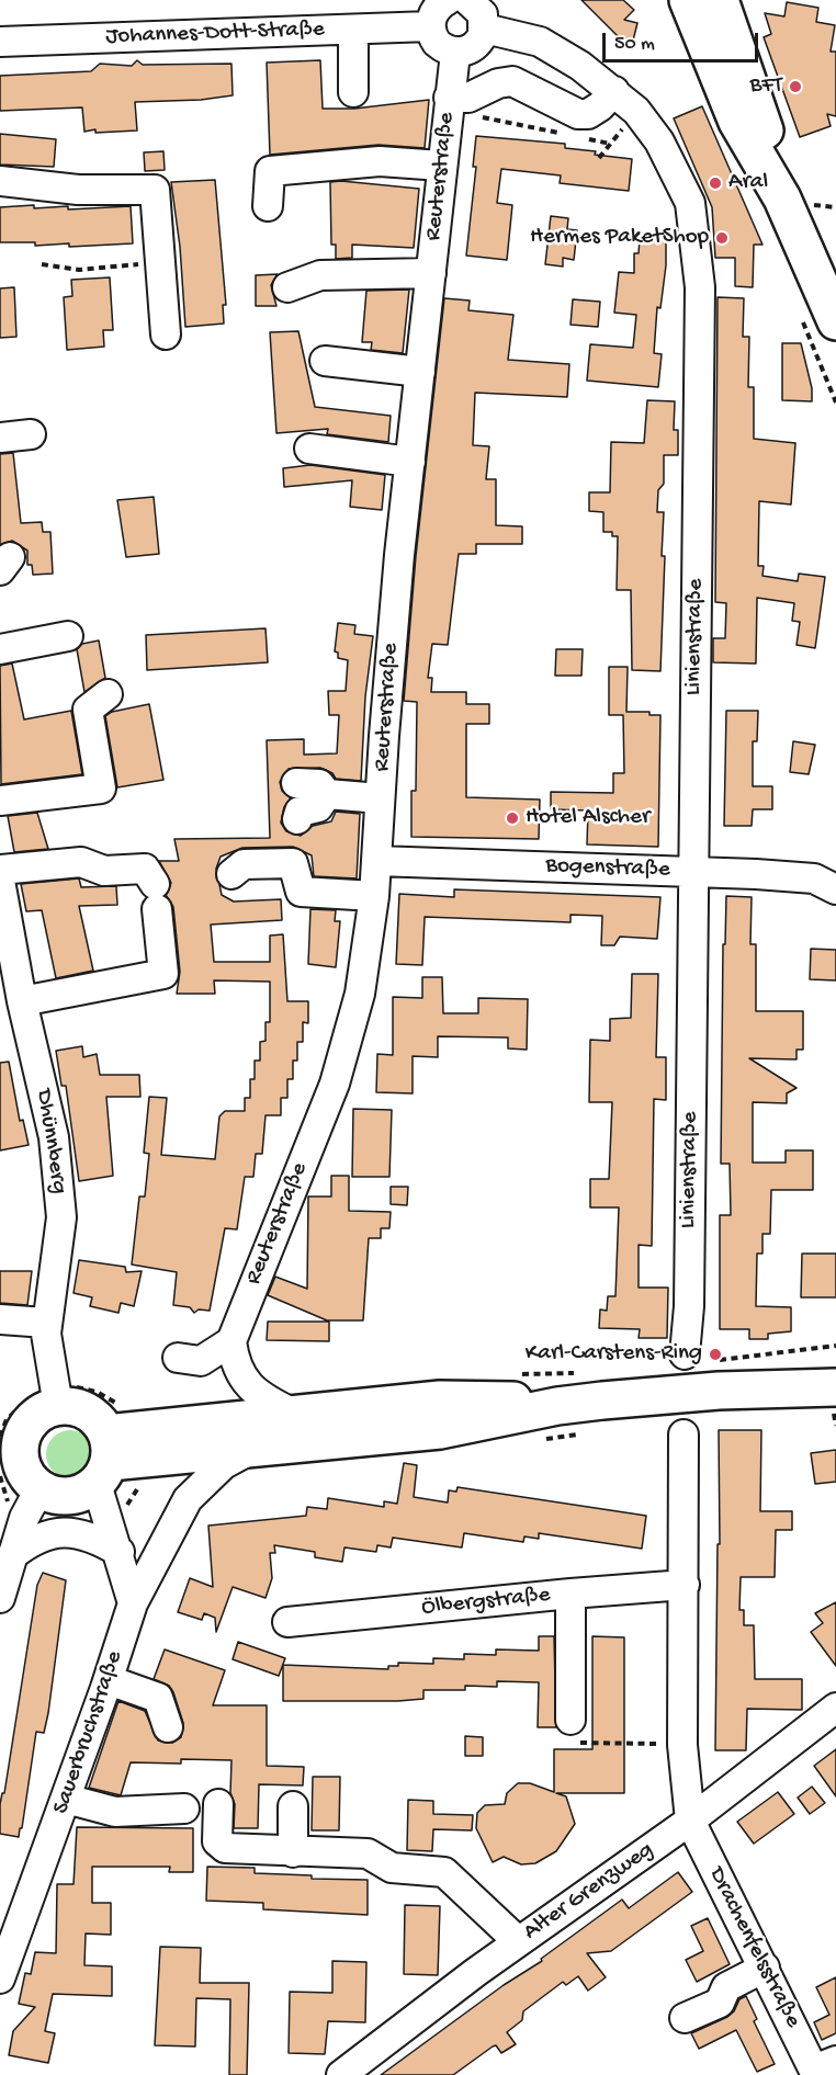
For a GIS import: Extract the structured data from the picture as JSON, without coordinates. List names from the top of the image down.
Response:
{
  "streets": {
    "street": [
      "Johannes-Dott-Straße",
      "Reuterstraße",
      "Linienstraße",
      "Bogenstraße",
      "Dhünnberg",
      "Ölbergstraße",
      "Sauerbruchstraße",
      "Alter Grenzweg",
      "Drachenfelsstraße"
    ]
  },
  "crossings": [
    ["Reuterstraße", "Bogenstraße"],
    ["Linienstraße", "Bogenstraße"],
    ["Alter Grenzweg", "Drachenfelsstraße"]
  ],
  "places": [
    "BFT",
    "Aral",
    "Hermes PaketShop",
    "Hotel Alscher",
    "Karl-Carstens-Ring"
  ],
  "scale_bar": "50 m"
}
